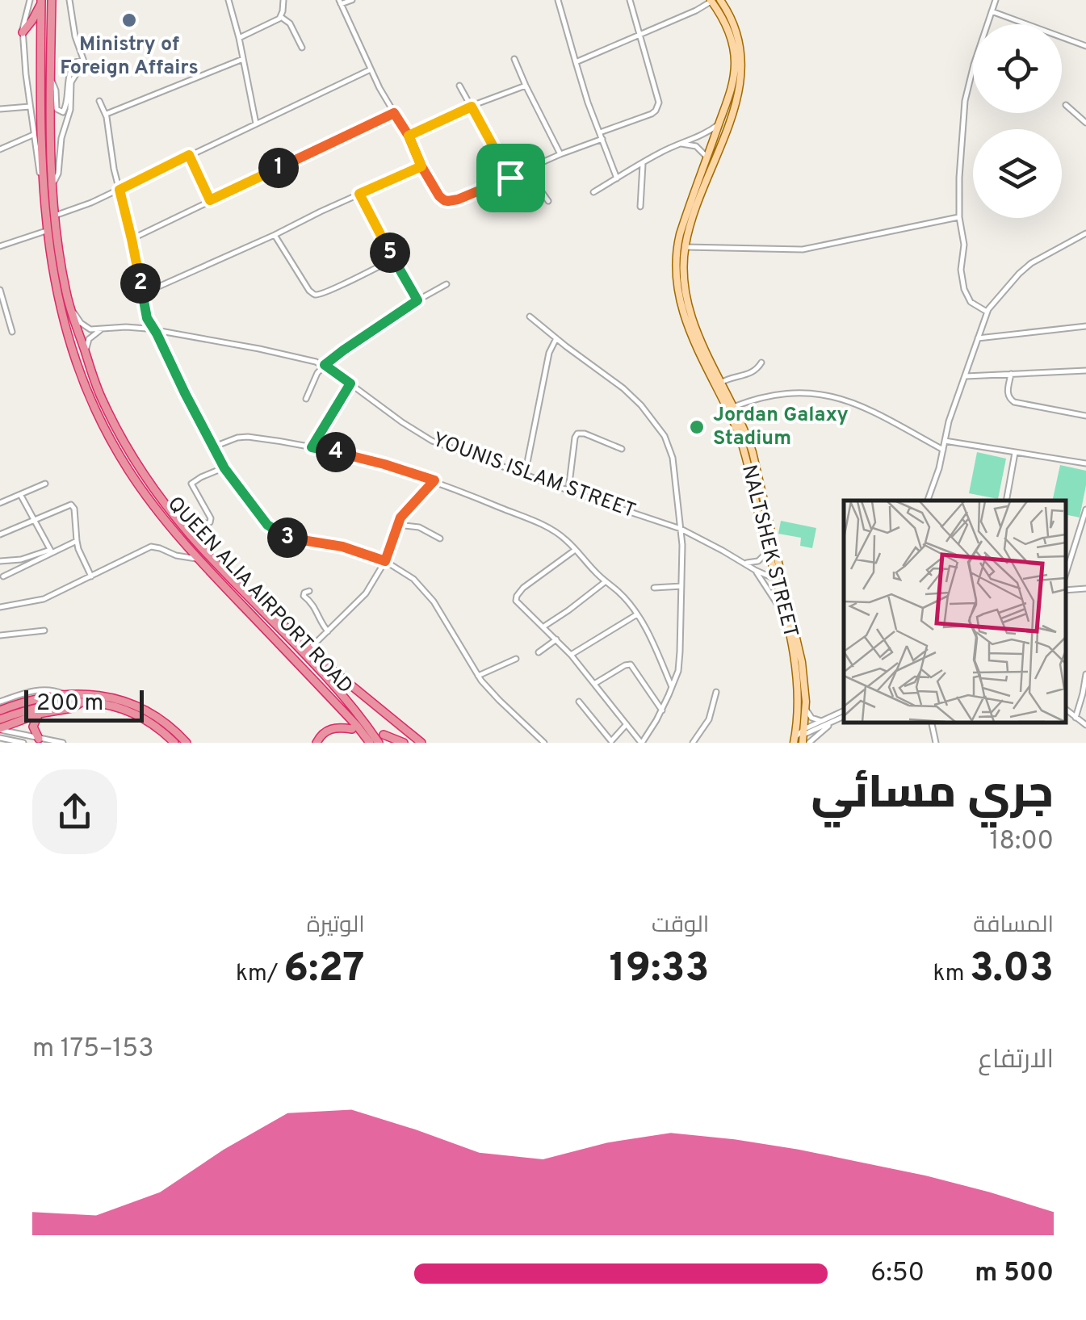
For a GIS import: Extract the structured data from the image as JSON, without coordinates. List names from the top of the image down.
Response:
{
  "streets": {
    "highway": ["QUEEN ALIA AIRPORT ROAD"],
    "main road": ["NALTSHEK STREET"],
    "street": ["YOUNIS ISLAM STREET"]
  },
  "crossings": [
    ["YOUNIS ISLAM STREET", "NALTSHEK STREET"]
  ],
  "places": ["Ministry of Foreign Affairs", "Jordan Galaxy Stadium"],
  "scale_bar": "200 m",
  "page": {
    "pins": [
      "1",
      "5",
      "2",
      "4",
      "3"
    ],
    "scale": "200 m",
    "heading": ["جري مسائي", "18:00"],
    "stats": [
      ["المسافة", "3.03 km"],
      ["الوقت", "19:33"],
      ["الوتيرة", "6:27 /km"]
    ],
    "chart": ["الارتفاع", "153–175 m"],
    "list": [
      {
        "name": "500 m",
        "note": "6:50"
      }
    ]
  }
}
